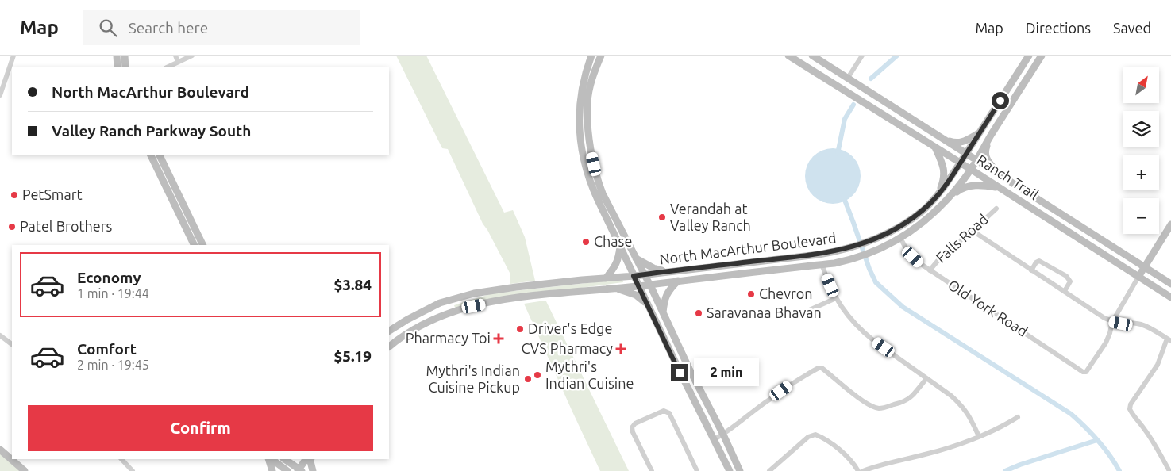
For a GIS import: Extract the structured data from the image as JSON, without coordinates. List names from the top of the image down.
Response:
{
  "streets": {
    "main road": ["Ranch Trail", "North MacArthur Boulevard"],
    "street": ["Falls Road", "Old York Road"]
  },
  "crossings": [
    ["Ranch Trail", "North MacArthur Boulevard"],
    ["Falls Road", "Old York Road"],
    ["North MacArthur Boulevard", "Old York Road"]
  ],
  "places": {
    "other": [
      "PetSmart",
      "Verandah at Valley Ranch",
      "Patel Brothers",
      "Chase",
      "Chevron",
      "Saravanaa Bhavan",
      "Driver's Edge",
      "Mythri's Indian Cuisine",
      "Mythri's Indian Cuisine Pickup"
    ],
    "health": ["Pharmacy Toi", "CVS Pharmacy"]
  },
  "north": "top right",
  "page": {
    "header": "Map",
    "search": "Search here",
    "nav": ["Map", "Directions", "Saved"],
    "map_buttons": ["+", "−"],
    "banner": ["North MacArthur Boulevard", "Valley Ranch Parkway South"],
    "list": [
      {
        "name": "Economy",
        "note": "1 min · 19:44",
        "value": "$3.84"
      },
      {
        "name": "Comfort",
        "note": "2 min · 19:45",
        "value": "$5.19"
      }
    ],
    "bubble": "2 min",
    "buttons": "Confirm"
  }
}
